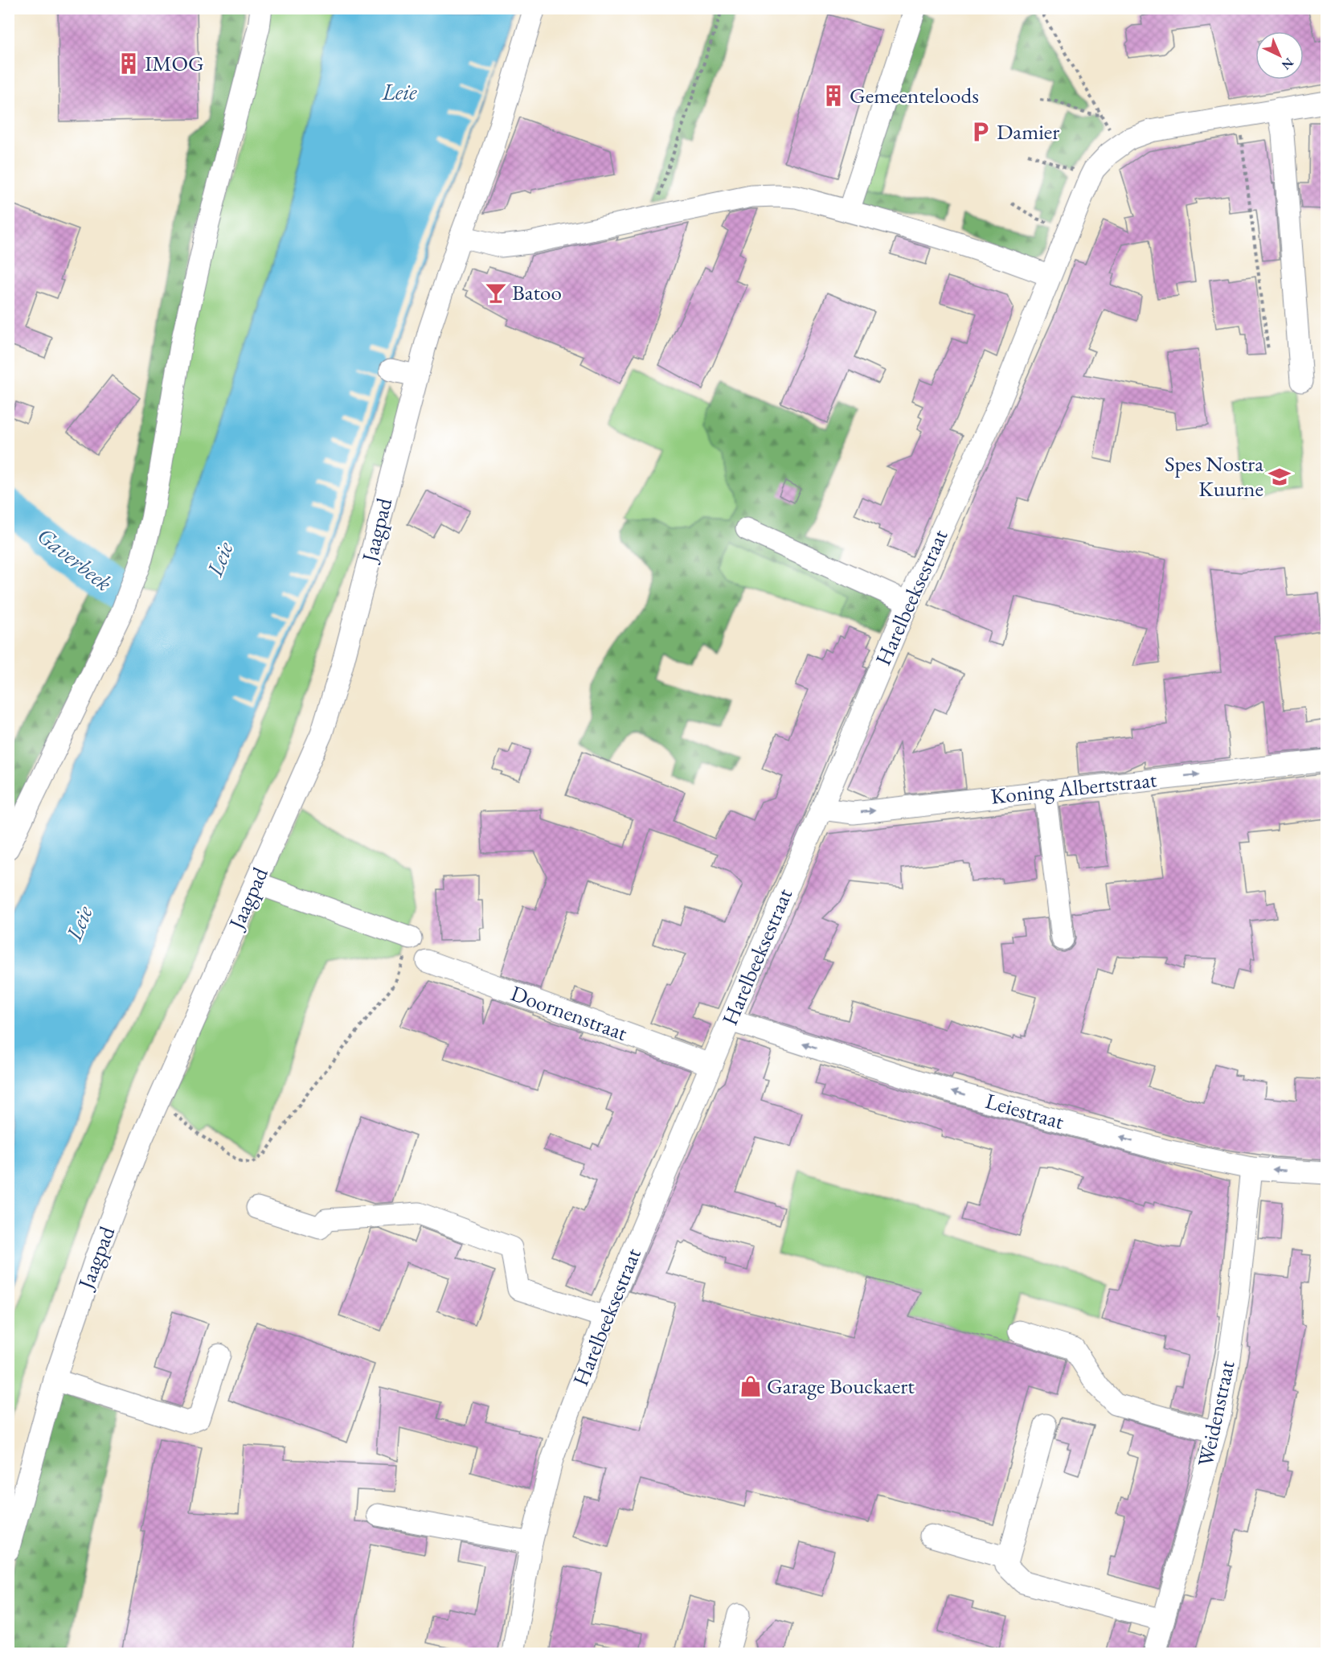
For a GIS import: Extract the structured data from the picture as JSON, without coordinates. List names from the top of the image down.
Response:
{
  "streets": {
    "street": [
      "Jaagpad",
      "Harelbeeksestraat",
      "Koning Albertstraat",
      "Doornenstraat",
      "Leiestraat",
      "Weidenstraat"
    ]
  },
  "crossings": [
    ["Harelbeeksestraat", "Koning Albertstraat"],
    ["Harelbeeksestraat", "Doornenstraat"],
    ["Harelbeeksestraat", "Leiestraat"],
    ["Leiestraat", "Weidenstraat"]
  ],
  "one_way": ["Koning Albertstraat", "Leiestraat"],
  "water": ["Leie", "Gaverbeek"],
  "places": {
    "building": ["IMOG", "Gemeenteloods"],
    "parking": ["Damier"],
    "bar": ["Batoo"],
    "school or university": ["Spes Nostra Kuurne"],
    "shop": ["Garage Bouckaert"]
  },
  "north": "bottom right"
}
